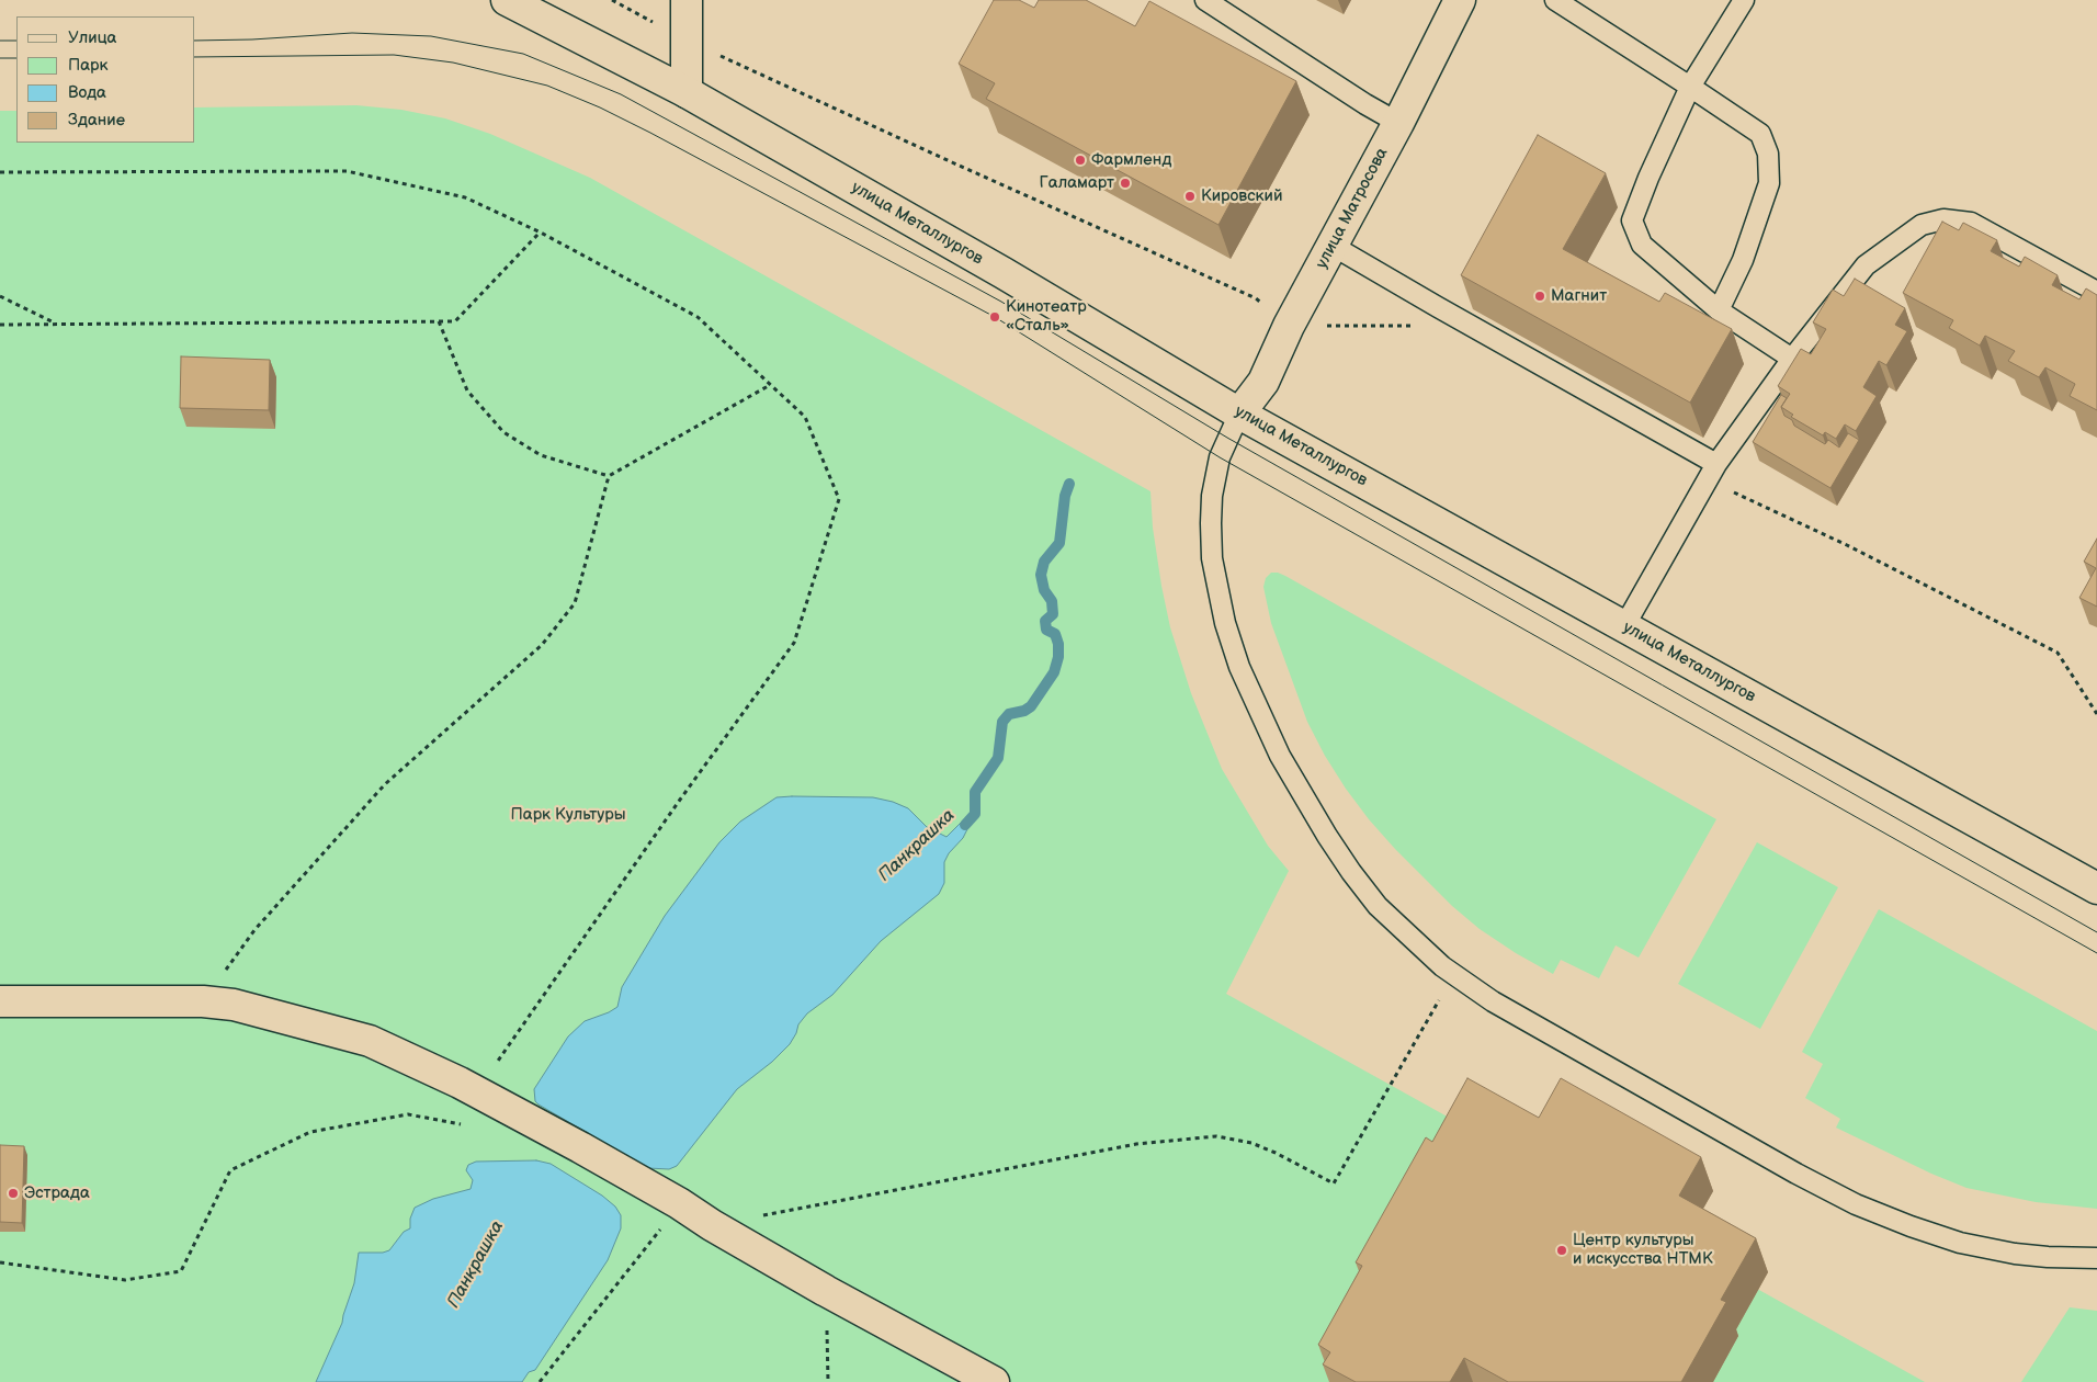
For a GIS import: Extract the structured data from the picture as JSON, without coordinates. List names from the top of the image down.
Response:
{
  "streets": {
    "main road": ["улица Матросова", "улица Металлургов"]
  },
  "crossings": [
    ["улица Матросова", "улица Металлургов"]
  ],
  "water": ["Панкрашка"],
  "parks": ["Парк Культуры"],
  "places": [
    "Фармленд",
    "Галамарт",
    "Кировский",
    "Магнит",
    "Кинотеатр «Сталь»",
    "Эстрада",
    "Центр культуры и искусства НТМК"
  ],
  "legend": [
    "Улица",
    "Парк",
    "Вода",
    "Здание"
  ]
}
